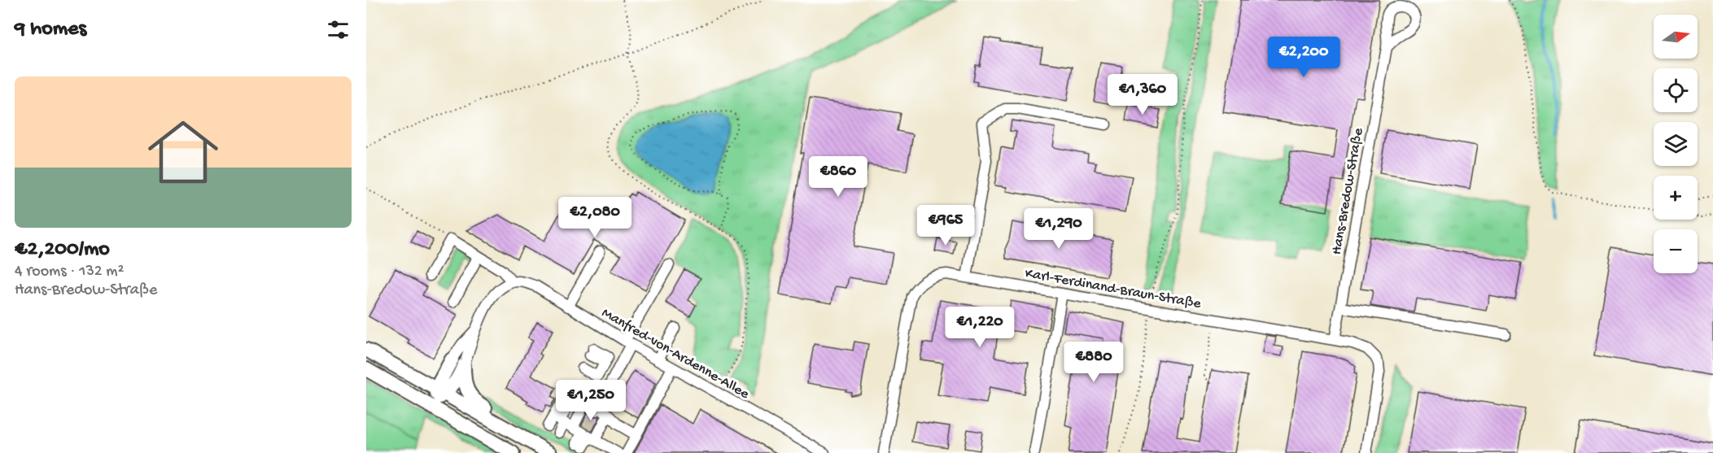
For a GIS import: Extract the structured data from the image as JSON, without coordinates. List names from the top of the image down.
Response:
{
  "streets": {
    "street": ["Hans-Bredow-Straße", "Karl-Ferdinand-Braun-Straße", "Manfred-von-Ardenne-Allee"]
  },
  "crossings": [
    ["Hans-Bredow-Straße", "Karl-Ferdinand-Braun-Straße"]
  ],
  "north": "right",
  "page": {
    "heading": "9 homes",
    "map_buttons": ["+", "−"],
    "price": [
      "€2,200",
      "€1,360",
      "€860",
      "€2,080",
      "€965",
      "€1,290",
      "€1,220",
      "€880",
      "€1,250"
    ],
    "list": [
      {
        "name": "€2,200/mo",
        "note": "4 rooms · 132 m² · Hans-Bredow-Straße"
      }
    ]
  }
}
